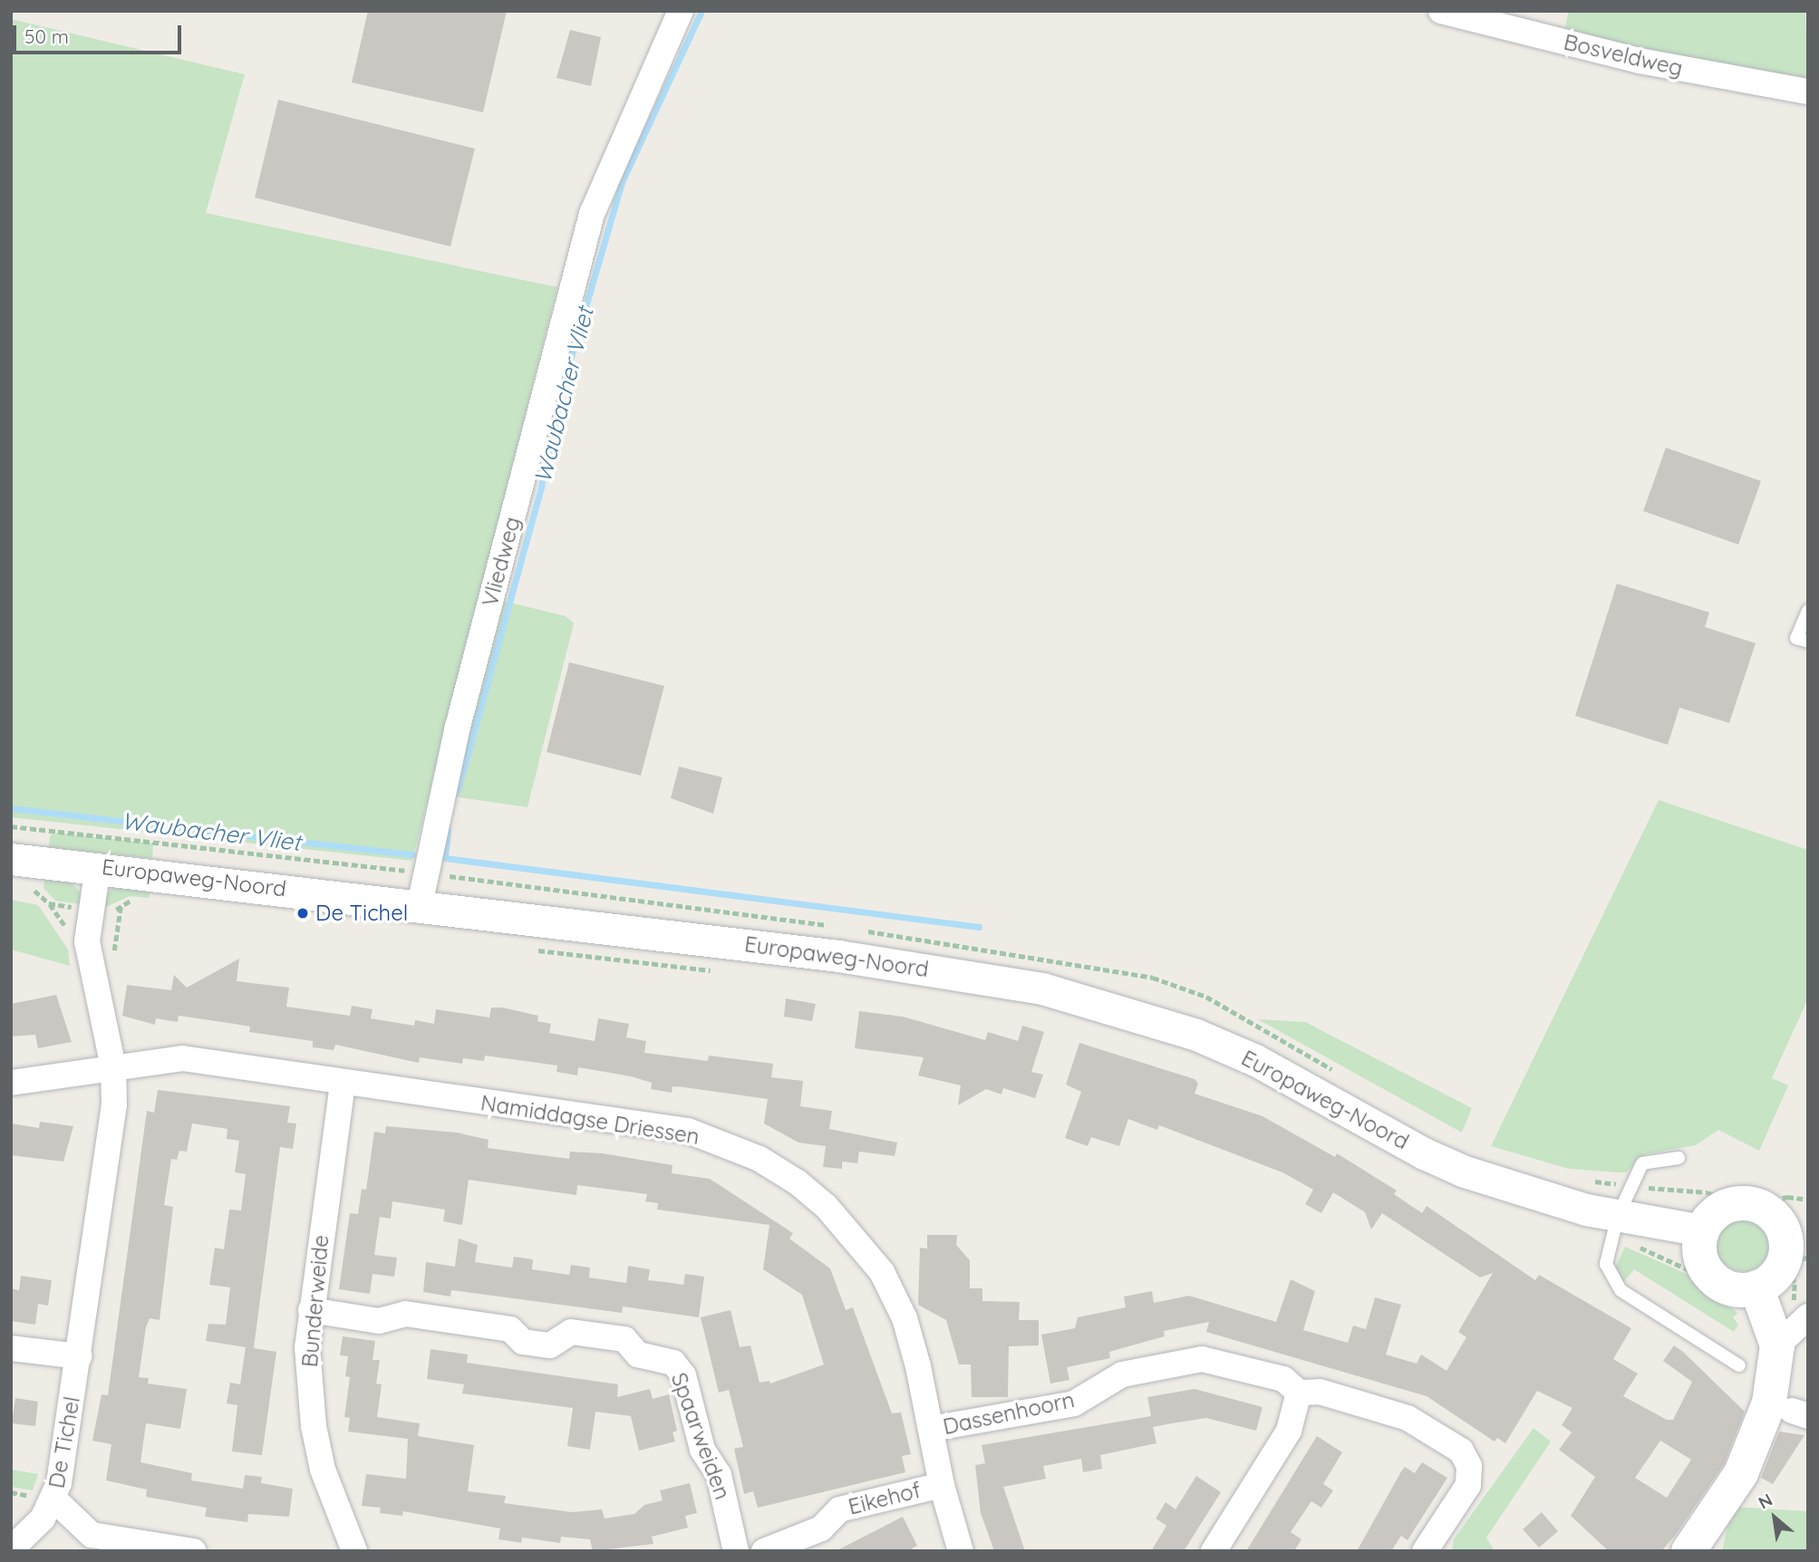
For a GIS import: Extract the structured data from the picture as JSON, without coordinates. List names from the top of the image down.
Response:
{
  "streets": {
    "street": [
      "Bosveldweg",
      "Vliedweg",
      "Europaweg-Noord",
      "Namiddagse Driessen",
      "Bunderweide",
      "Dassenhoorn",
      "Spaarweiden",
      "De Tichel",
      "Eikehof"
    ]
  },
  "crossings": [
    ["Vliedweg", "Europaweg-Noord"],
    ["Europaweg-Noord", "De Tichel"],
    ["Namiddagse Driessen", "Bunderweide"],
    ["Namiddagse Driessen", "Dassenhoorn"],
    ["Namiddagse Driessen", "De Tichel"],
    ["Namiddagse Driessen", "Eikehof"],
    ["Bunderweide", "Spaarweiden"]
  ],
  "water": ["Waubacher Vliet"],
  "places": ["De Tichel"],
  "scale_bar": "50 m",
  "north": "top left"
}
